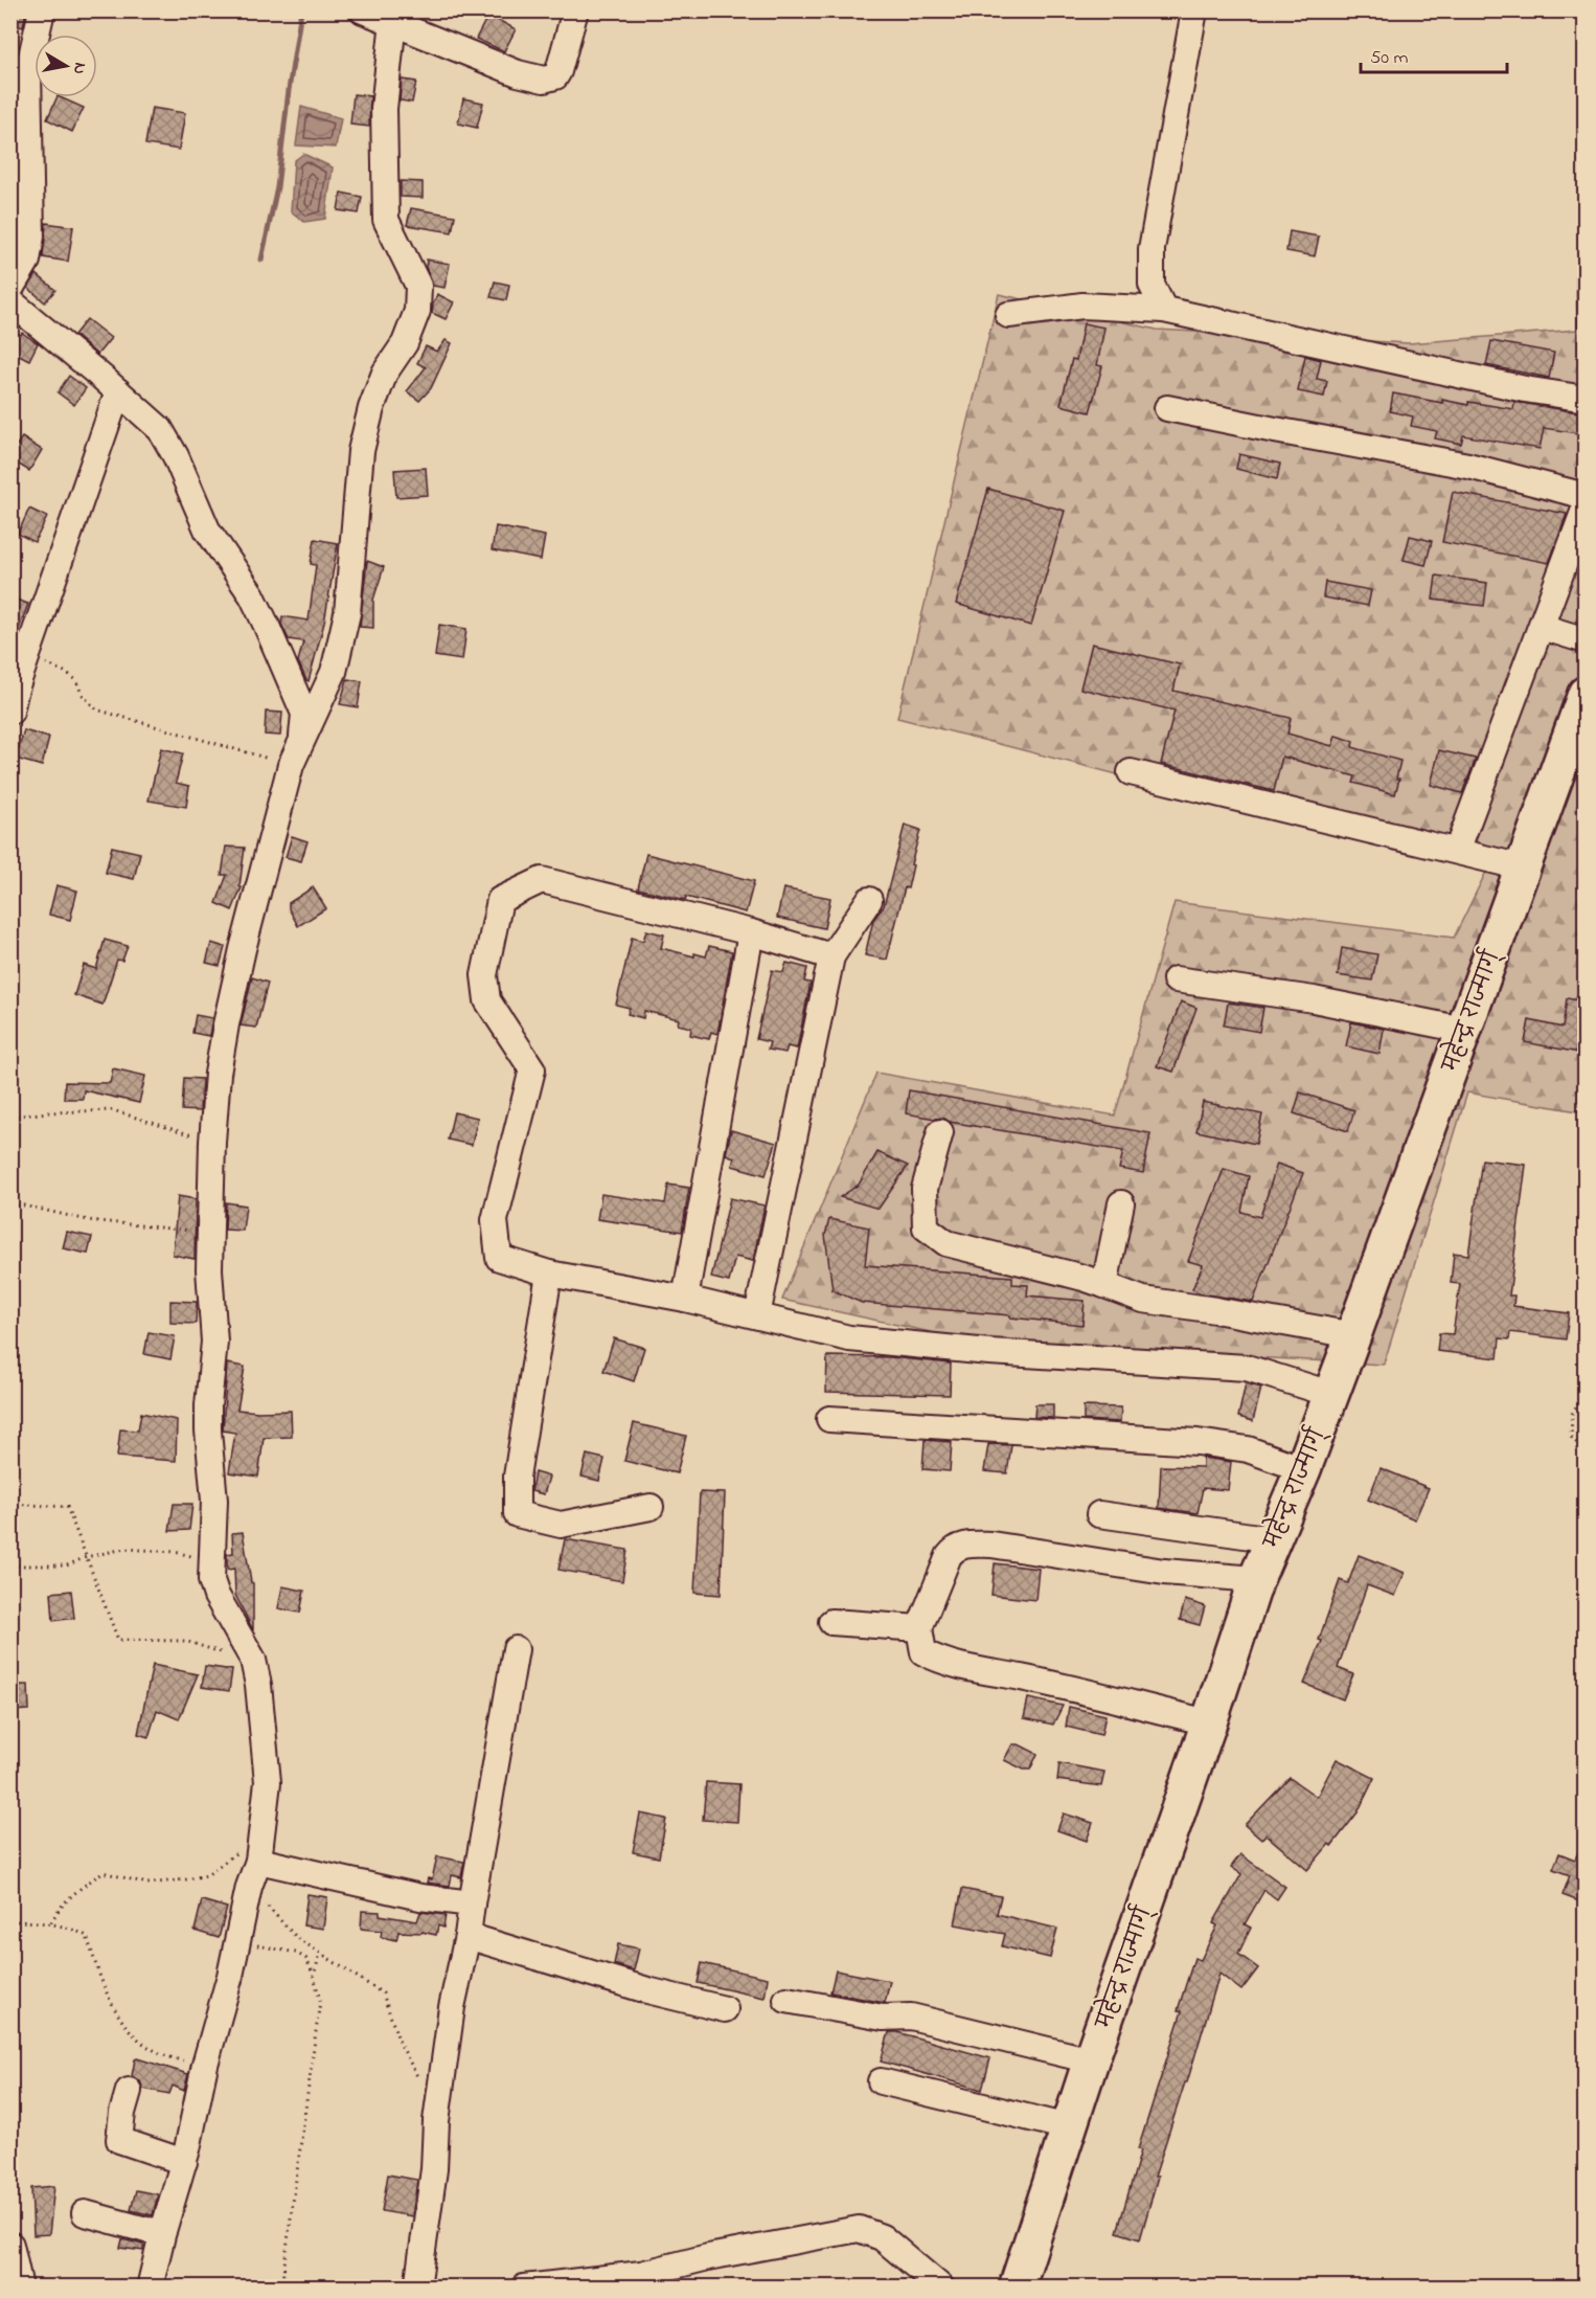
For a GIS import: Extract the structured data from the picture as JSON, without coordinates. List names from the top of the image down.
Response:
{
  "streets": {
    "highway": ["महेन्द्र राज्मार्ग्"]
  },
  "scale_bar": "50 m",
  "north": "right"
}
